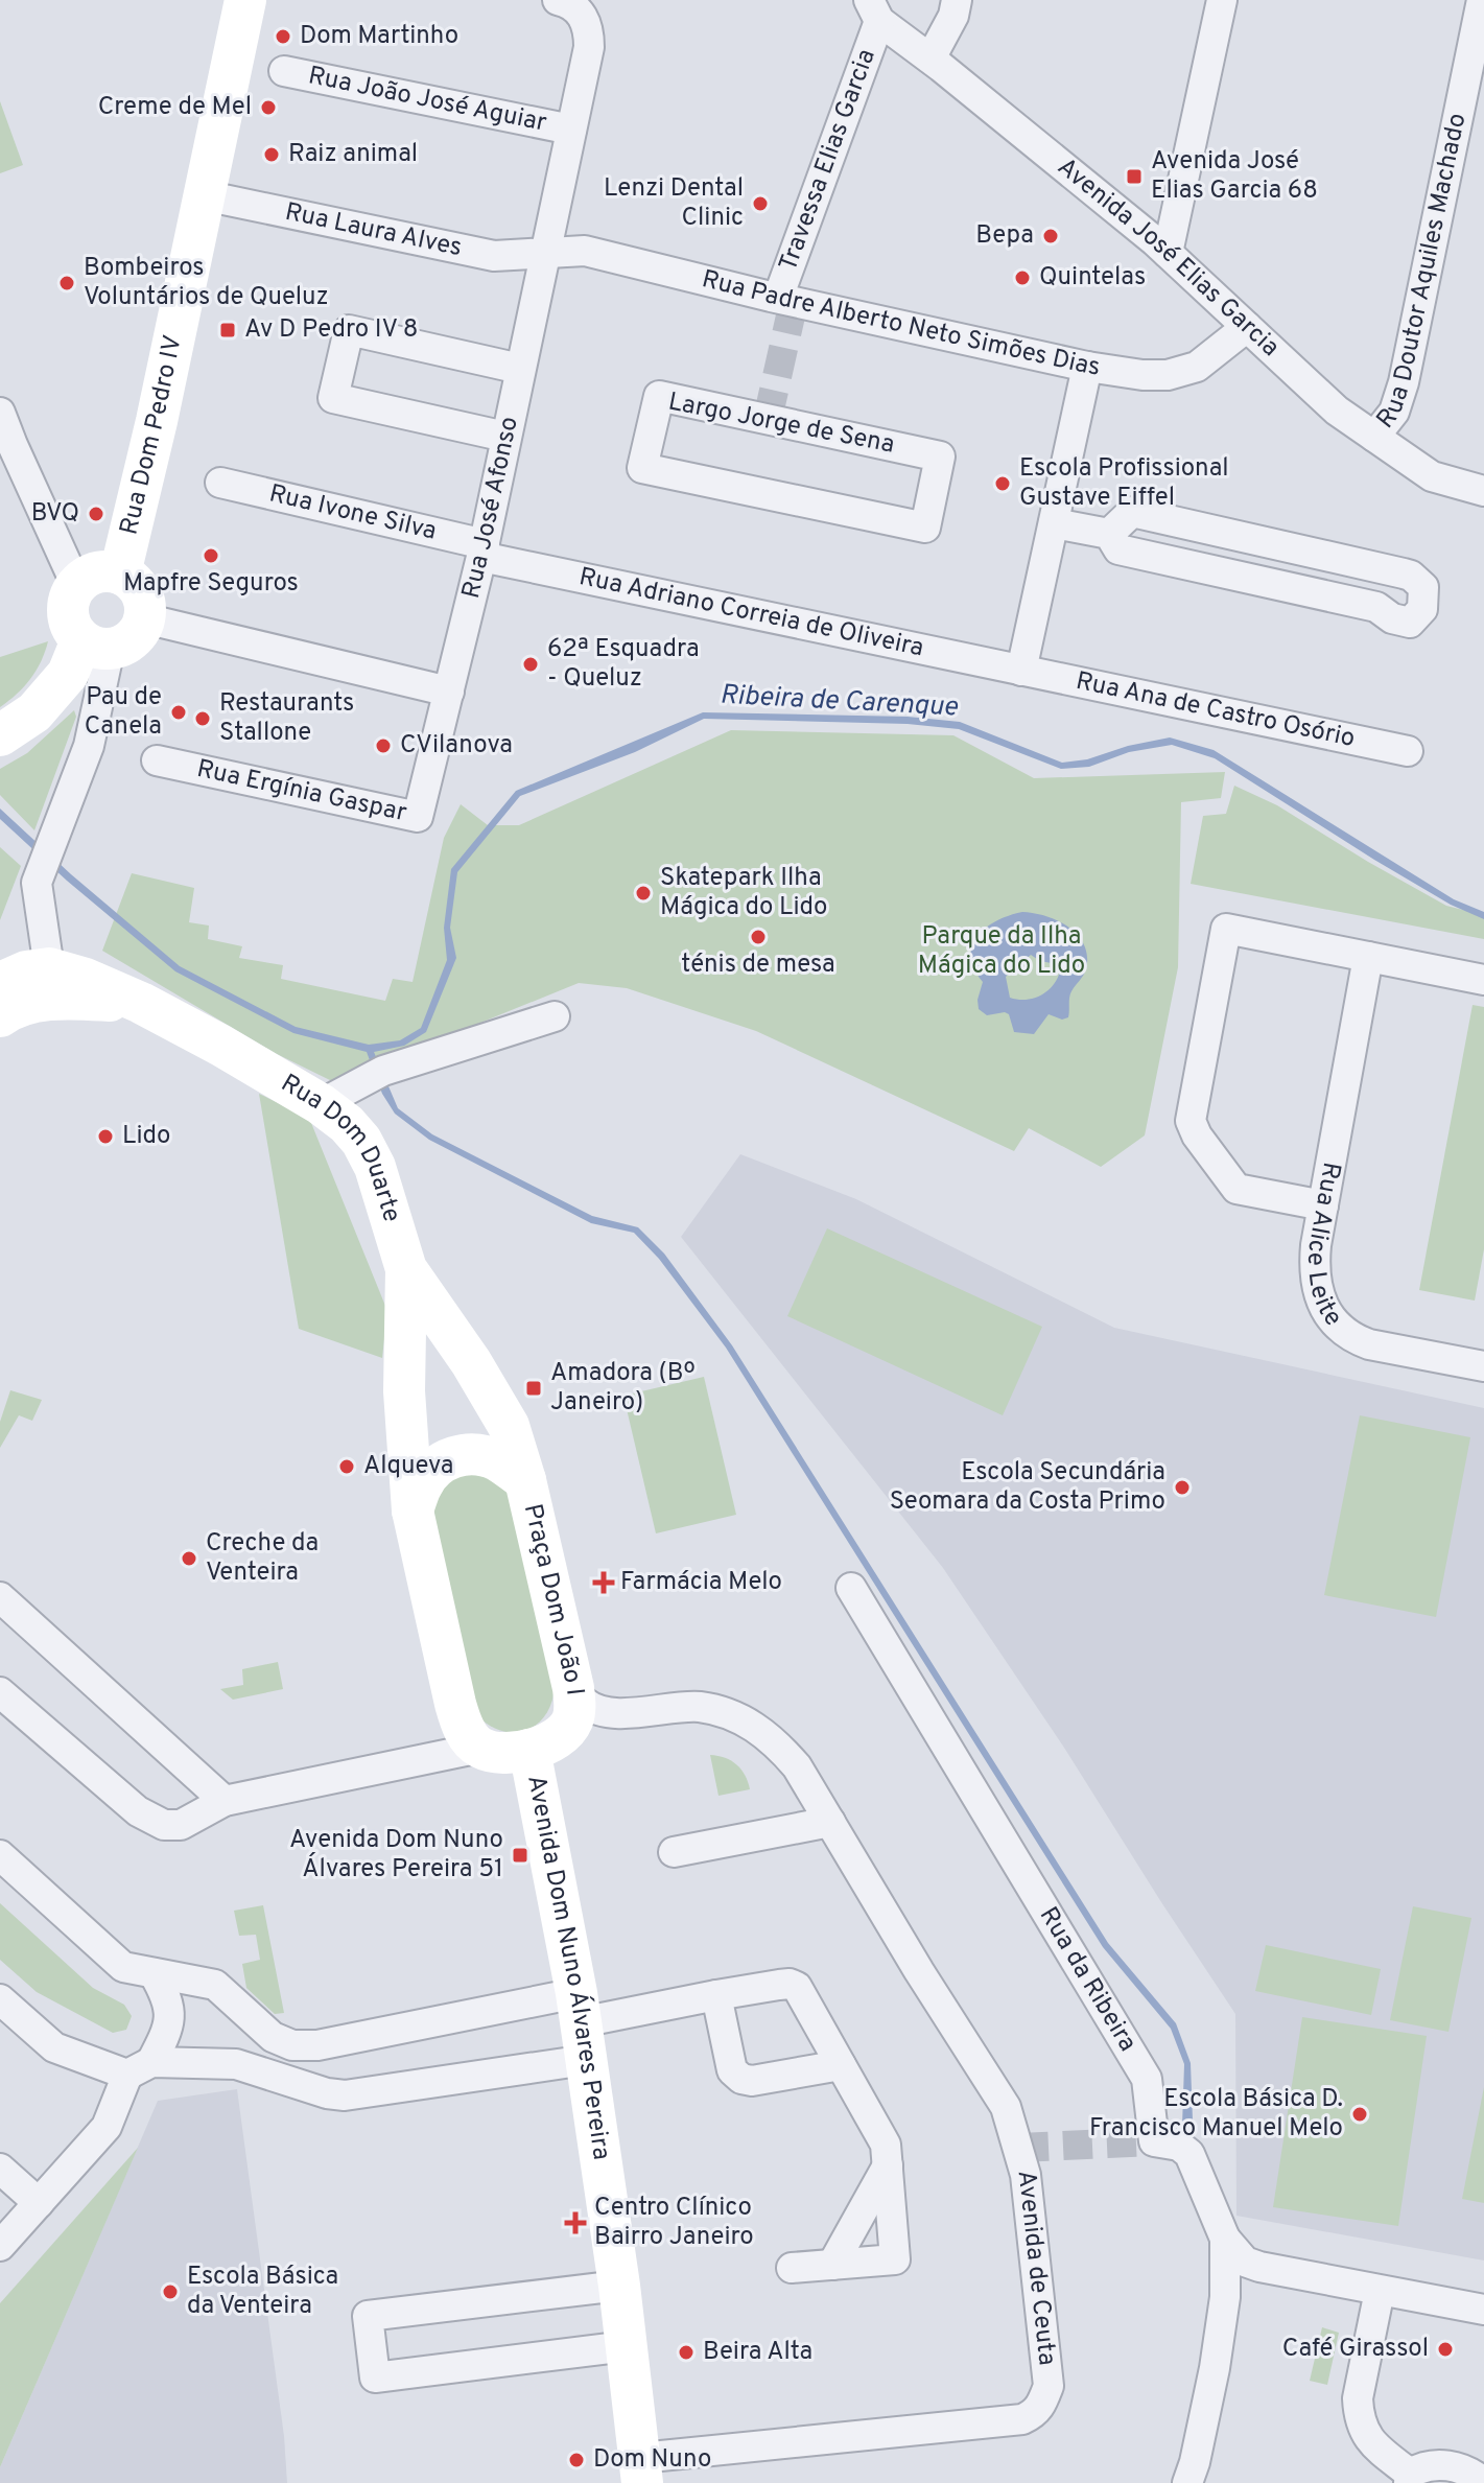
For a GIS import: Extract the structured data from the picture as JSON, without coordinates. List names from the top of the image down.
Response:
{
  "streets": {
    "street": [
      "Rua João José Aguiar",
      "Travessa Elias Garcia",
      "Rua Laura Alves",
      "Avenida José Elias Garcia",
      "Rua Doutor Aquiles Machado",
      "Rua Padre Alberto Neto Simões Dias",
      "Largo Jorge de Sena",
      "Rua Dom Pedro IV",
      "Rua José Afonso",
      "Rua Ivone Silva",
      "Rua Adriano Correia de Oliveira",
      "Rua Ana de Castro Osório",
      "Rua Ergínia Gaspar",
      "Rua Dom Duarte",
      "Rua Alice Leite",
      "Praça Dom João I",
      "Avenida Dom Nuno Álvares Pereira",
      "Rua da Ribeira",
      "Avenida de Ceuta"
    ]
  },
  "crossings": [
    ["Rua João José Aguiar", "Rua José Afonso"],
    ["Travessa Elias Garcia", "Avenida José Elias Garcia"],
    ["Travessa Elias Garcia", "Rua Padre Alberto Neto Simões Dias"],
    ["Rua Laura Alves", "Rua Padre Alberto Neto Simões Dias"],
    ["Rua Laura Alves", "Rua Dom Pedro IV"],
    ["Rua Laura Alves", "Rua José Afonso"],
    ["Avenida José Elias Garcia", "Rua Doutor Aquiles Machado"],
    ["Avenida José Elias Garcia", "Rua Padre Alberto Neto Simões Dias"],
    ["Rua Padre Alberto Neto Simões Dias", "Rua José Afonso"],
    ["Rua José Afonso", "Rua Ivone Silva"],
    ["Rua José Afonso", "Rua Adriano Correia de Oliveira"],
    ["Rua José Afonso", "Rua Ergínia Gaspar"],
    ["Rua Ivone Silva", "Rua Adriano Correia de Oliveira"],
    ["Rua Adriano Correia de Oliveira", "Rua Ana de Castro Osório"],
    ["Rua Dom Duarte", "Praça Dom João I"],
    ["Praça Dom João I", "Avenida Dom Nuno Álvares Pereira"],
    ["Praça Dom João I", "Avenida de Ceuta"],
    ["Avenida Dom Nuno Álvares Pereira", "Avenida de Ceuta"]
  ],
  "water": ["Ribeira de Carenque"],
  "parks": ["Parque da Ilha Mágica do Lido"],
  "places": {
    "other": [
      "Dom Martinho",
      "Creme de Mel",
      "Raiz animal",
      "Lenzi Dental Clinic",
      "Bepa",
      "Quintelas",
      "Bombeiros Voluntários de Queluz",
      "Escola Profissional Gustave Eiffel",
      "BVQ",
      "Mapfre Seguros",
      "62ª Esquadra - Queluz",
      "Pau de Canela",
      "Restaurants Stallone",
      "CVilanova",
      "Skatepark Ilha Mágica do Lido",
      "ténis de mesa",
      "Lido",
      "Alqueva",
      "Escola Secundária Seomara da Costa Primo",
      "Creche da Venteira",
      "Escola Básica D. Francisco Manuel Melo",
      "Escola Básica da Venteira",
      "Café Girassol",
      "Beira Alta",
      "Dom Nuno"
    ],
    "transit": [
      "Avenida José Elias Garcia 68",
      "Av D Pedro IV 8",
      "Amadora (Bº Janeiro)",
      "Avenida Dom Nuno Álvares Pereira 51"
    ],
    "health": ["Farmácia Melo", "Centro Clínico Bairro Janeiro"]
  }
}
